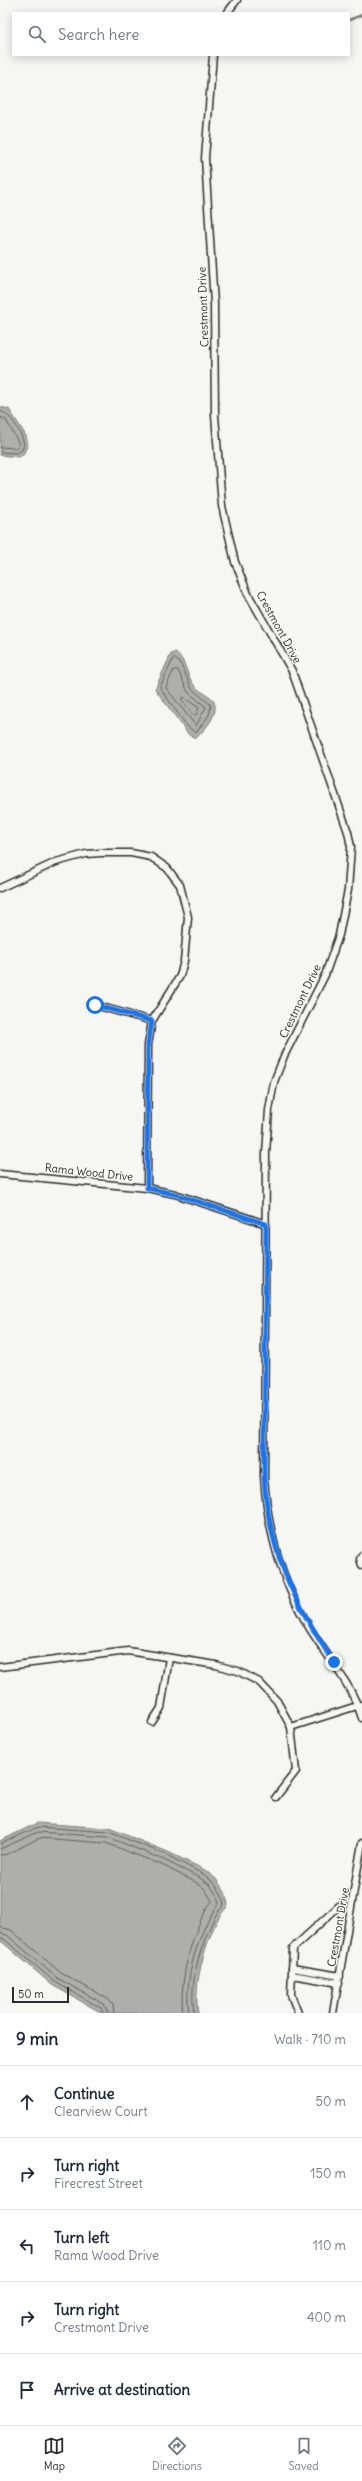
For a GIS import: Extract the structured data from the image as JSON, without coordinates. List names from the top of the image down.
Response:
{
  "streets": {
    "street": ["Crestmont Drive", "Rama Wood Drive"]
  },
  "crossings": [
    ["Crestmont Drive", "Rama Wood Drive"]
  ],
  "scale_bar": "50 m",
  "page": {
    "search": "Search here",
    "scale": "50 m",
    "heading": ["9 min", "Walk · 710 m"],
    "list": [
      ["Continue", "Clearview Court", "50 m"],
      ["Turn right", "Firecrest Street", "150 m"],
      ["Turn left", "Rama Wood Drive", "110 m"],
      ["Turn right", "Crestmont Drive", "400 m"],
      "Arrive at destination"
    ],
    "nav": ["Map", "Directions", "Saved"]
  }
}
